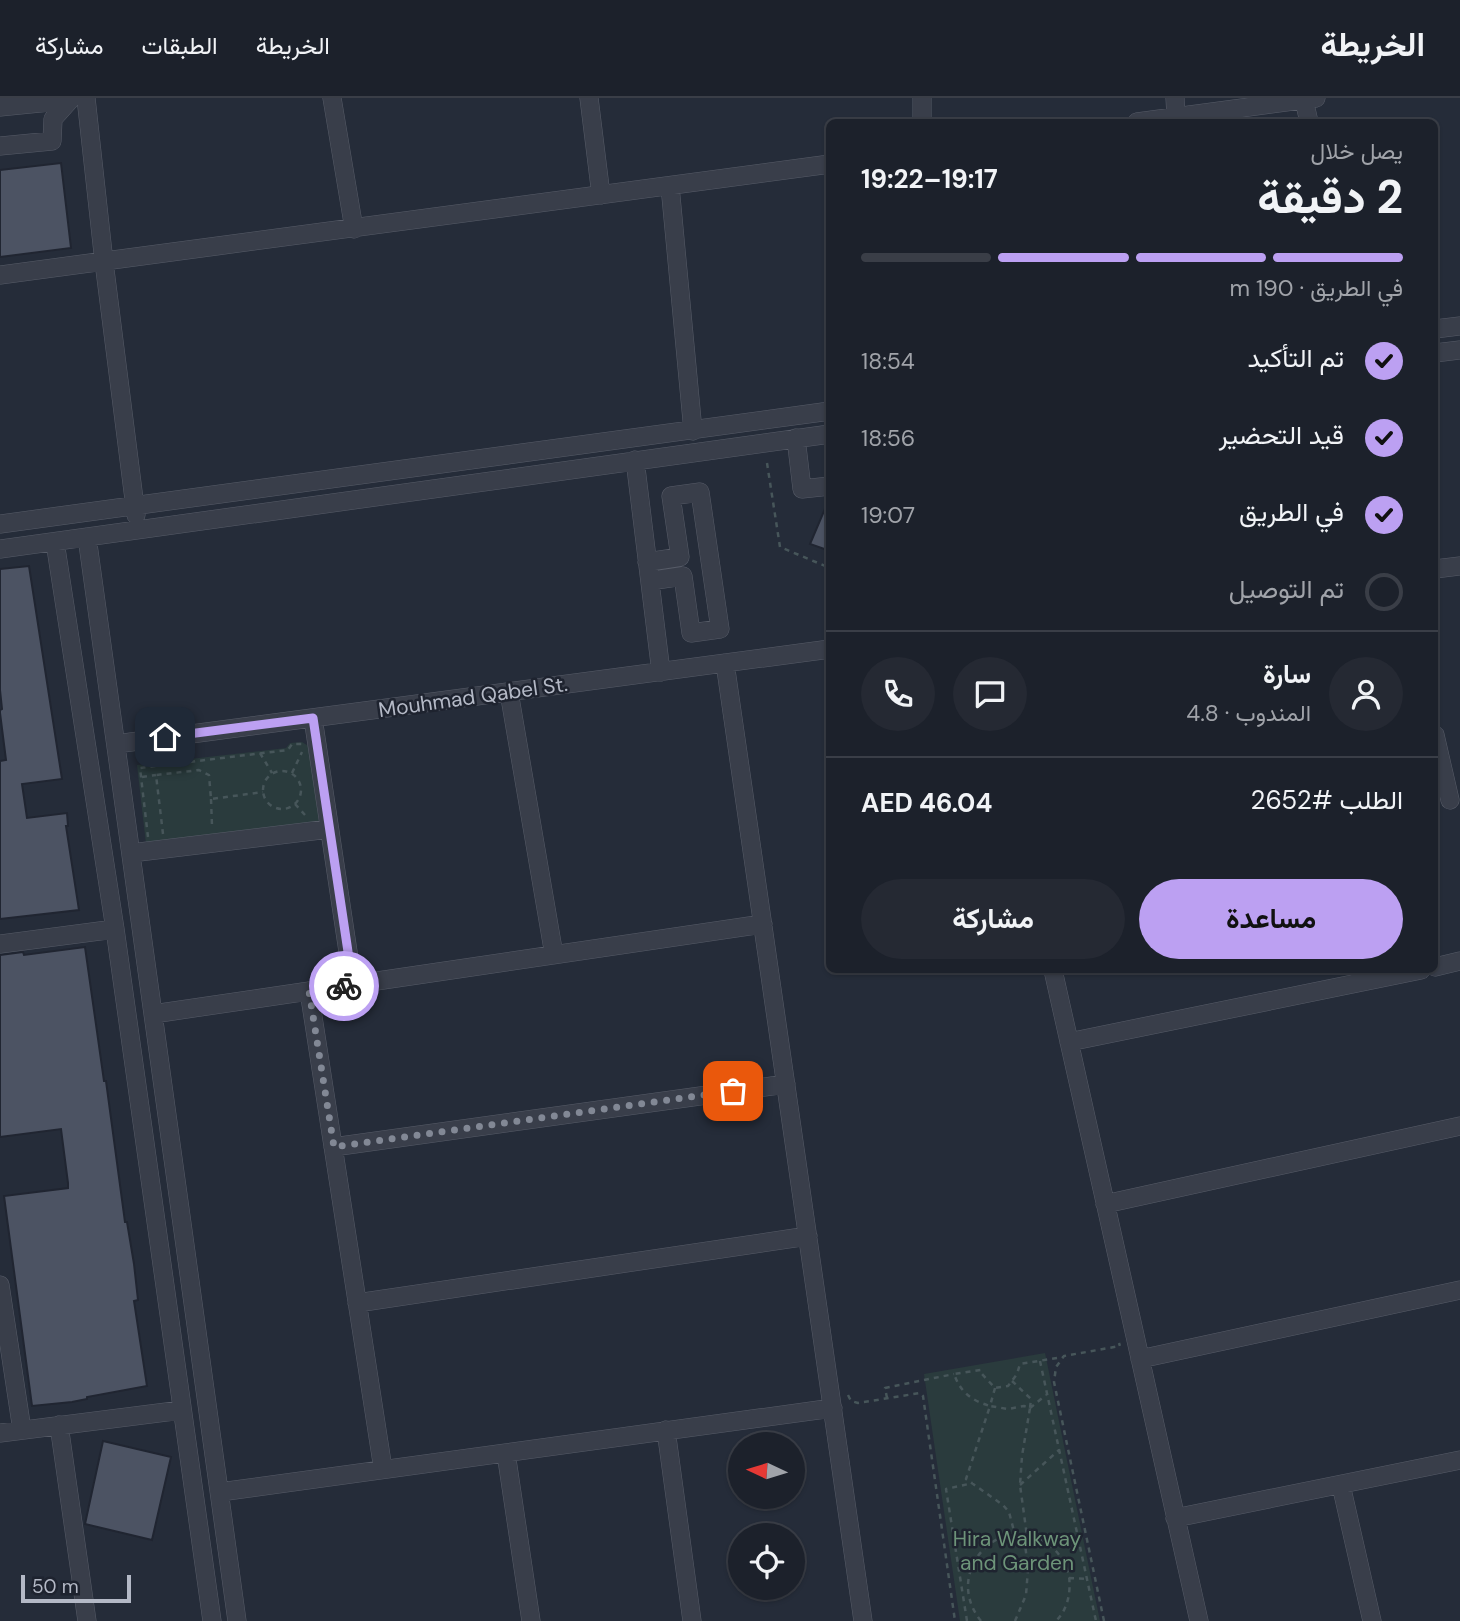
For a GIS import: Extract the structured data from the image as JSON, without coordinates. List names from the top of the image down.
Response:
{
  "streets": {
    "street": ["Mouhmad Qabel St."]
  },
  "parks": ["Hira Walkway and Garden"],
  "scale_bar": "50 m",
  "north": "left",
  "page": {
    "header": "الخريطة",
    "nav": ["الخريطة", "الطبقات", "مشاركة"],
    "heading": ["2 دقيقة", "يصل خلال", "19:17–19:22"],
    "panel": [
      "سارة",
      "المندوب · 4.8",
      "الطلب #2652",
      "AED 46.04"
    ],
    "bar": "في الطريق · 190 m",
    "list": [
      ["تم التأكيد", "18:54"],
      ["قيد التحضير", "18:56"],
      ["في الطريق", "19:07"],
      "تم التوصيل"
    ],
    "buttons": ["مساعدة", "مشاركة"],
    "scale": "50 m"
  }
}
